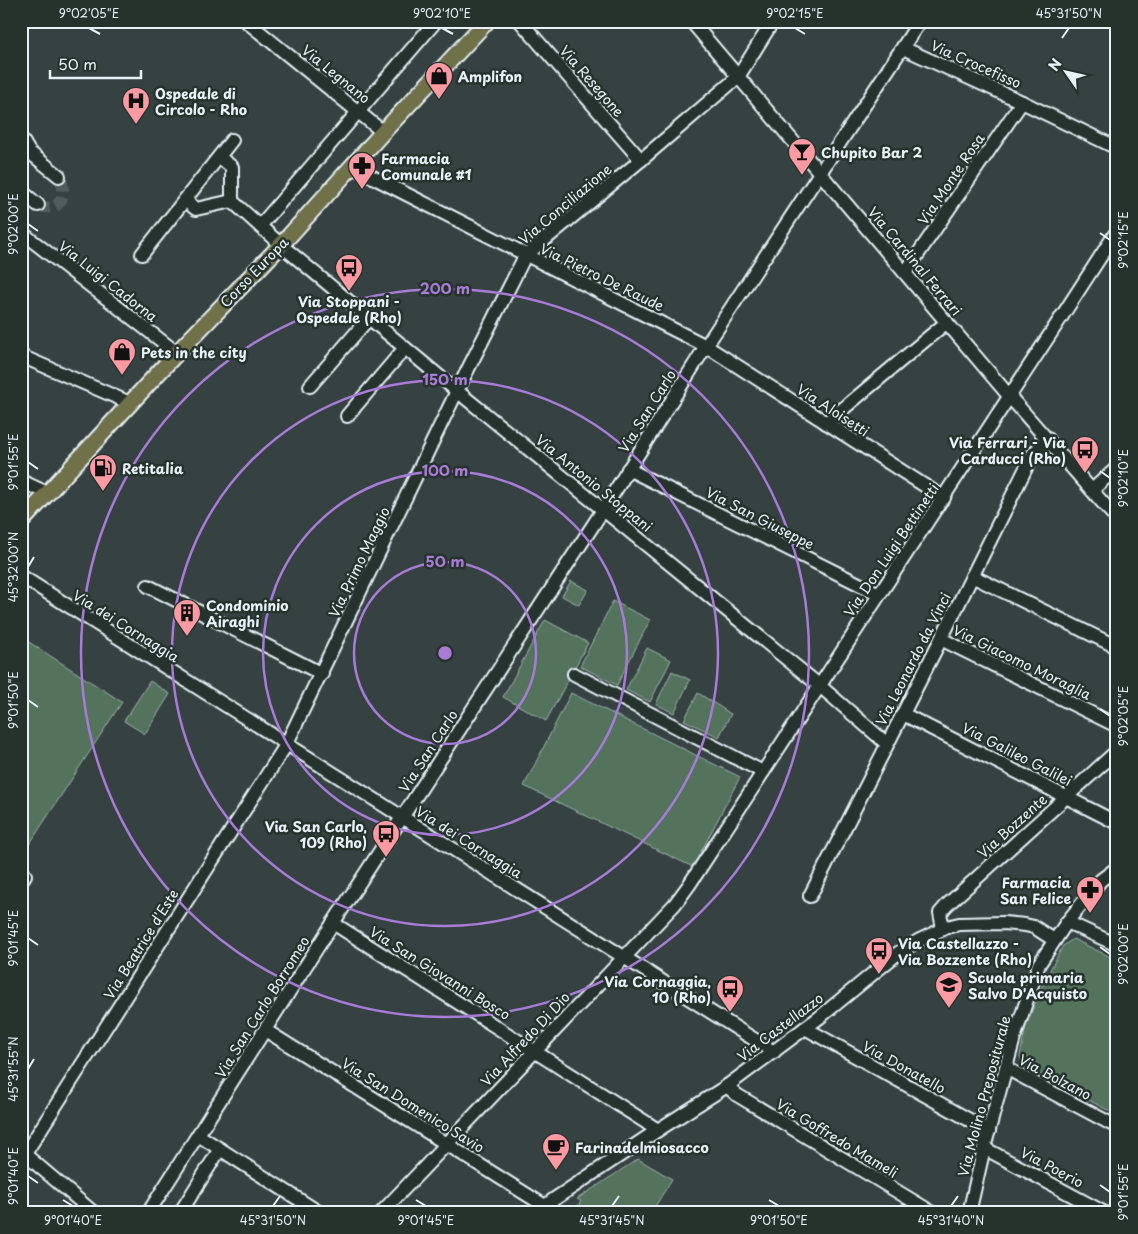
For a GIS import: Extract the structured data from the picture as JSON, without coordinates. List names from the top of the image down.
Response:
{
  "streets": {
    "main road": ["Corso Europa"],
    "street": [
      "Via Crocefisso",
      "Via Legnano",
      "Via Resegone",
      "Via Monte Rosa",
      "Via Conciliazione",
      "Via Cardinal Ferrari",
      "Via Pietro De Raude",
      "Via Luigi Cadorna",
      "Via Aloisetti",
      "Via San Carlo",
      "Via Antonio Stoppani",
      "Via San Giuseppe",
      "Via Don Luigi Bettinetti",
      "Via Primo Maggio",
      "Via dei Cornaggia",
      "Via Leonardo da Vinci",
      "Via Giacomo Moraglia",
      "Via Galileo Galilei",
      "Via Bozzente",
      "Via Beatrice d'Este",
      "Via San Giovanni Bosco",
      "Via San Carlo Borromeo",
      "Via Castellazzo",
      "Via Alfredo Di Dio",
      "Via Donatello",
      "Via Bolzano",
      "Via Molino Prepositurale",
      "Via San Domenico Savio",
      "Via Goffredo Mameli",
      "Via Poerio"
    ]
  },
  "crossings": [
    ["Via Crocefisso", "Via Monte Rosa"],
    ["Via Crocefisso", "Via San Carlo"],
    ["Via Legnano", "Corso Europa"],
    ["Via Resegone", "Via Conciliazione"],
    ["Via Monte Rosa", "Via Cardinal Ferrari"],
    ["Via Conciliazione", "Via Cardinal Ferrari"],
    ["Via Conciliazione", "Via Pietro De Raude"],
    ["Via Conciliazione", "Via Antonio Stoppani"],
    ["Via Conciliazione", "Via Primo Maggio"],
    ["Via Cardinal Ferrari", "Via San Carlo"],
    ["Via Cardinal Ferrari", "Via Don Luigi Bettinetti"],
    ["Via Cardinal Ferrari", "Via Leonardo da Vinci"],
    ["Corso Europa", "Via Pietro De Raude"],
    ["Corso Europa", "Via Luigi Cadorna"],
    ["Corso Europa", "Via Antonio Stoppani"],
    ["Via Pietro De Raude", "Via Aloisetti"],
    ["Via Pietro De Raude", "Via San Carlo"],
    ["Via Aloisetti", "Via San Carlo"],
    ["Via Aloisetti", "Via Don Luigi Bettinetti"],
    ["Via San Carlo", "Via Antonio Stoppani"],
    ["Via San Carlo", "Via San Giuseppe"],
    ["Via San Carlo", "Via dei Cornaggia"],
    ["Via San Carlo", "Via San Carlo Borromeo"],
    ["Via Antonio Stoppani", "Via Don Luigi Bettinetti"],
    ["Via Antonio Stoppani", "Via Primo Maggio"],
    ["Via Antonio Stoppani", "Via Leonardo da Vinci"],
    ["Via San Giuseppe", "Via Don Luigi Bettinetti"],
    ["Via Don Luigi Bettinetti", "Via Alfredo Di Dio"],
    ["Via Primo Maggio", "Via dei Cornaggia"],
    ["Via Primo Maggio", "Via Beatrice d'Este"],
    ["Via dei Cornaggia", "Via Beatrice d'Este"],
    ["Via dei Cornaggia", "Via San Carlo Borromeo"],
    ["Via dei Cornaggia", "Via Castellazzo"],
    ["Via dei Cornaggia", "Via Alfredo Di Dio"],
    ["Via Leonardo da Vinci", "Via Giacomo Moraglia"],
    ["Via Leonardo da Vinci", "Via Galileo Galilei"],
    ["Via Galileo Galilei", "Via Bozzente"],
    ["Via Bozzente", "Via Castellazzo"],
    ["Via San Giovanni Bosco", "Via San Carlo Borromeo"],
    ["Via San Giovanni Bosco", "Via Castellazzo"],
    ["Via San Giovanni Bosco", "Via Alfredo Di Dio"],
    ["Via San Carlo Borromeo", "Via San Domenico Savio"],
    ["Via Castellazzo", "Via Donatello"],
    ["Via Castellazzo", "Via Molino Prepositurale"],
    ["Via Castellazzo", "Via San Domenico Savio"],
    ["Via Castellazzo", "Via Goffredo Mameli"],
    ["Via Alfredo Di Dio", "Via San Domenico Savio"],
    ["Via Donatello", "Via Molino Prepositurale"],
    ["Via Bolzano", "Via Molino Prepositurale"],
    ["Via Molino Prepositurale", "Via Poerio"]
  ],
  "places": {
    "shop": ["Amplifon", "Pets in the city"],
    "hospital": ["Ospedale di Circolo - Rho"],
    "bar": ["Chupito Bar 2"],
    "pharmacy": ["Farmacia Comunale #1", "Farmacia San Felice"],
    "bus stop": [
      "Via Stoppani - Ospedale (Rho)",
      "Via Ferrari - Via Carducci (Rho)",
      "Via San Carlo, 109 (Rho)",
      "Via Castellazzo - Via Bozzente (Rho)",
      "Via Cornaggia, 10 (Rho)"
    ],
    "fuel station": ["Retitalia"],
    "building": ["Condominio Airaghi"],
    "school or university": ["Scuola primaria Salvo D'Acquisto"],
    "cafe": ["Farinadelmiosacco"]
  },
  "scale_bar": "50 m",
  "north": "top left",
  "coordinates": [
    "9°02'05\"E",
    "9°02'10\"E",
    "9°02'15\"E",
    "45°31'50\"N",
    "9°02'00\"E",
    "9°01'55\"E",
    "45°32'00\"N",
    "9°01'50\"E",
    "9°01'45\"E",
    "45°31'55\"N",
    "9°01'40\"E",
    "45°31'45\"N",
    "45°31'40\"N"
  ],
  "rings": [
    "200 m",
    "150 m",
    "100 m",
    "50 m"
  ]
}
